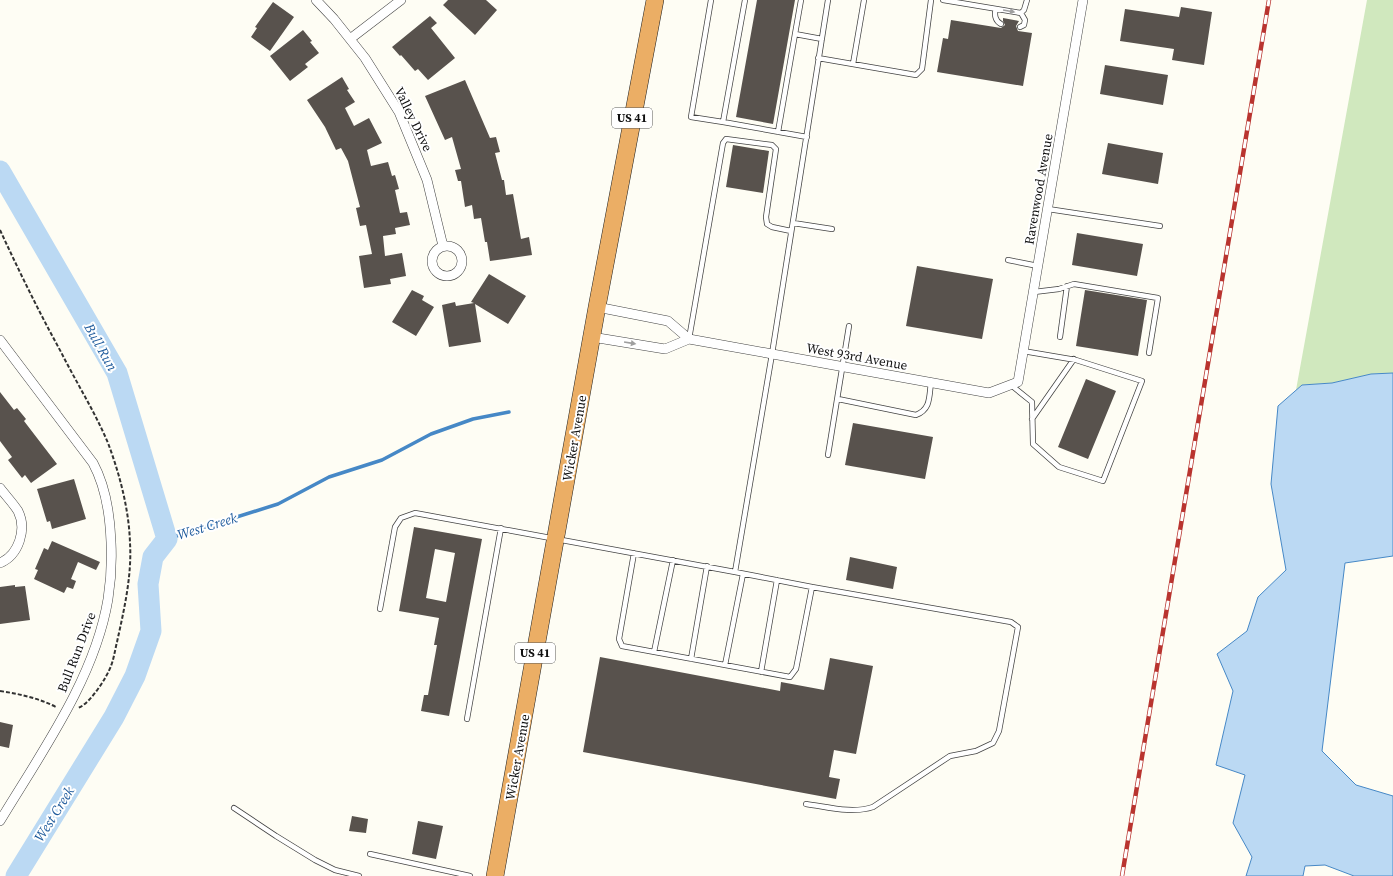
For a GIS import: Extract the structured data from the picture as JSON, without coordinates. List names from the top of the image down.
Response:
{
  "streets": {
    "highway": ["US 41", "Wicker Avenue"],
    "street": [
      "Valley Drive",
      "Ravenwood Avenue",
      "West 93rd Avenue",
      "Bull Run Drive"
    ]
  },
  "crossings": [
    ["Ravenwood Avenue", "West 93rd Avenue"]
  ],
  "water": ["Bull Run", "West Creek"]
}
